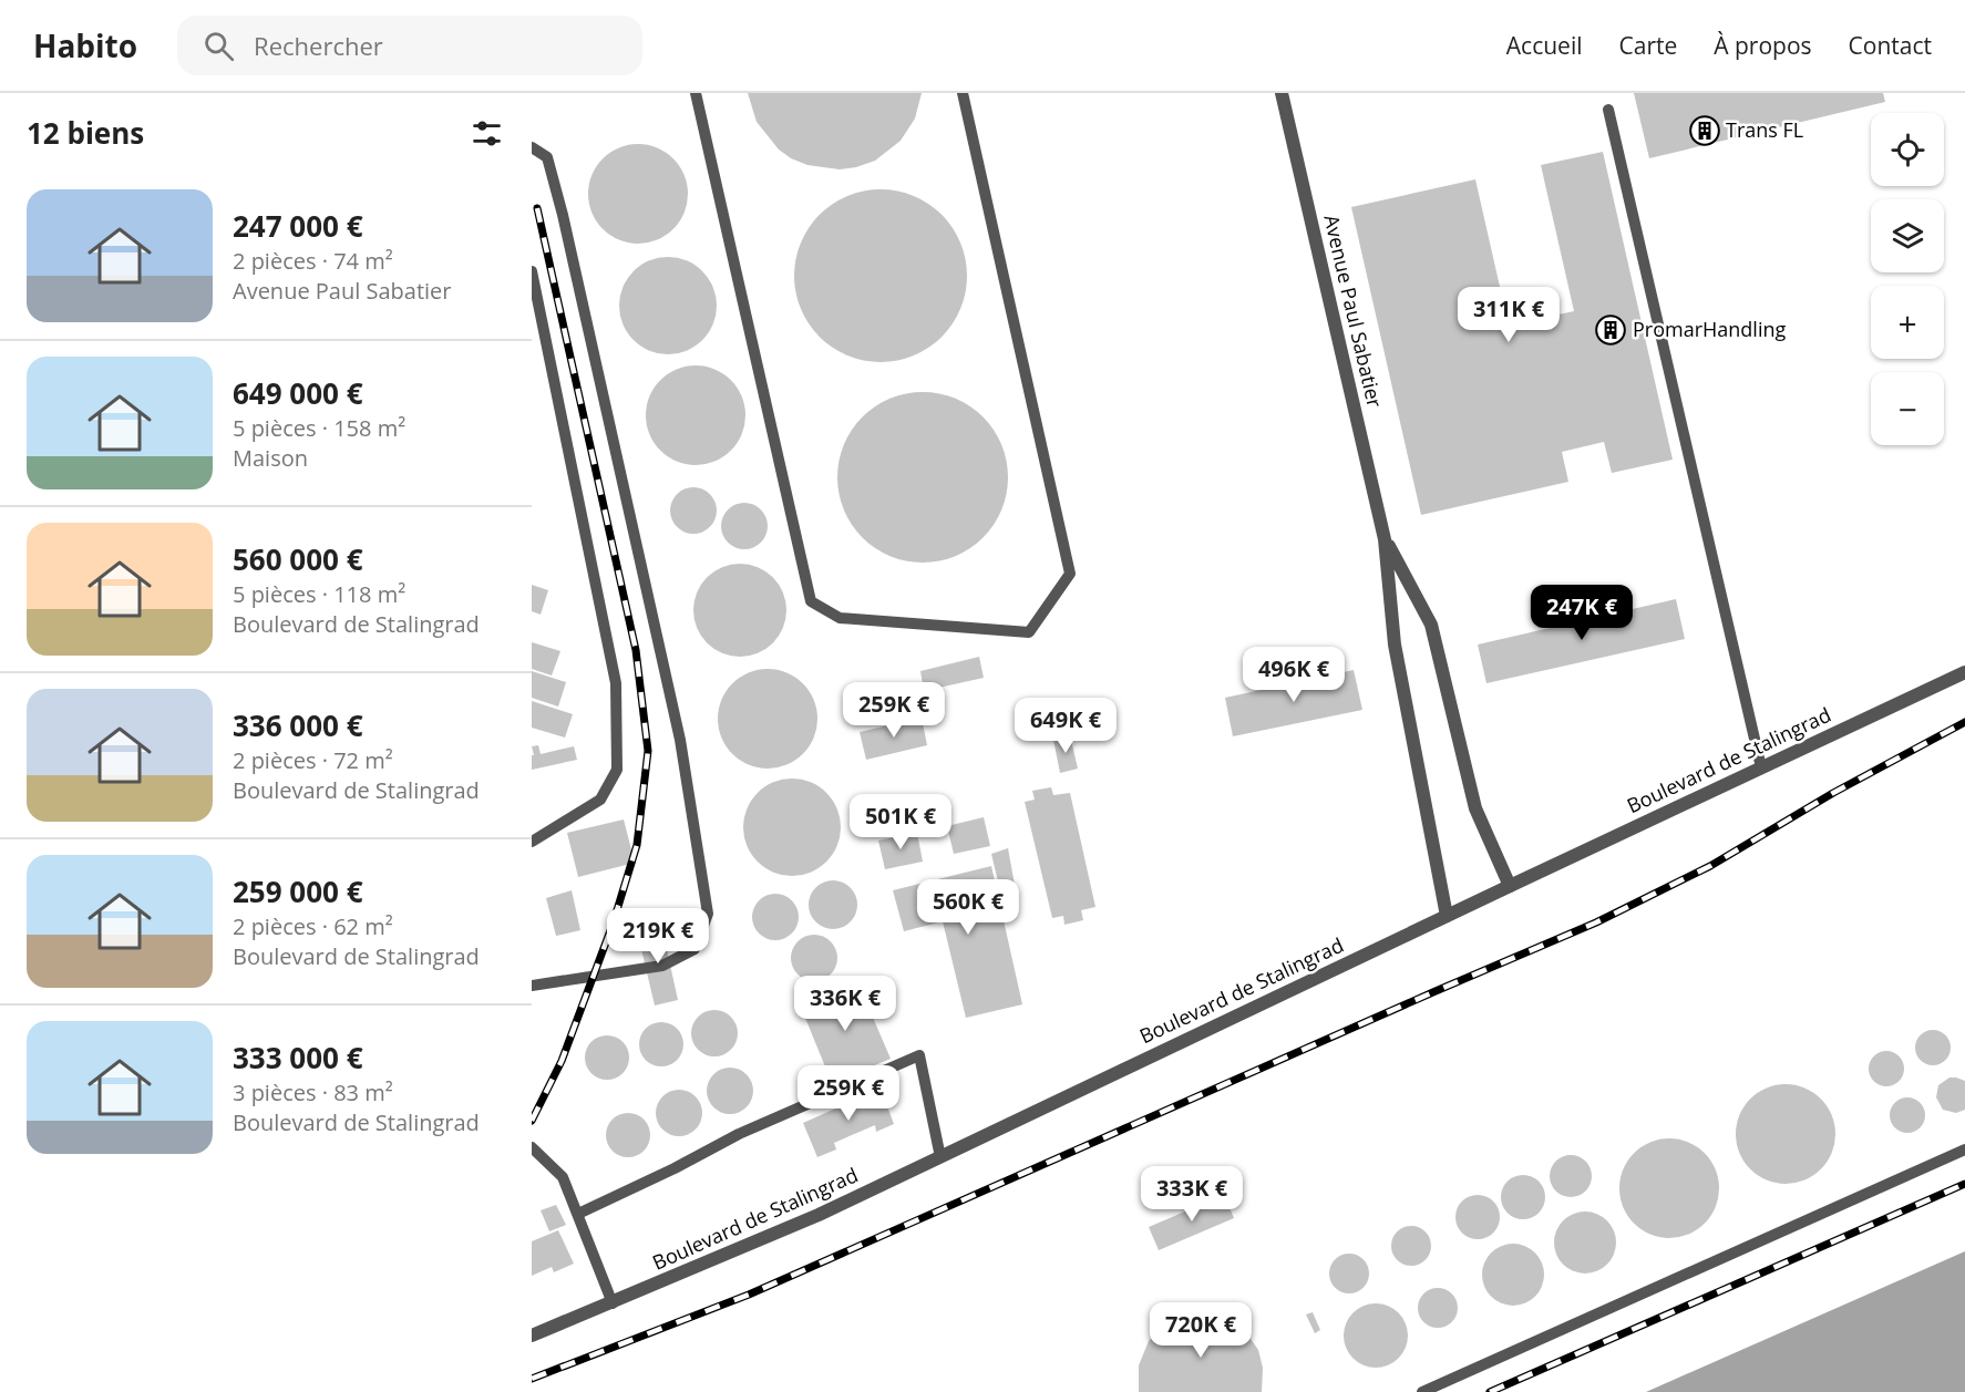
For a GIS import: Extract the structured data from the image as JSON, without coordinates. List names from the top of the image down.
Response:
{
  "streets": {
    "street": ["Avenue Paul Sabatier", "Boulevard de Stalingrad"]
  },
  "crossings": [
    ["Avenue Paul Sabatier", "Boulevard de Stalingrad"]
  ],
  "places": {
    "building": ["Trans FL", "PromarHandling"]
  },
  "page": {
    "header": "Habito",
    "search": "Rechercher",
    "nav": [
      "Accueil",
      "Carte",
      "À propos",
      "Contact"
    ],
    "heading": "12 biens",
    "map_buttons": ["+", "−"],
    "list": [
      {
        "name": "247 000 €",
        "note": "2 pièces · 74 m² · Avenue Paul Sabatier"
      },
      {
        "name": "649 000 €",
        "note": "5 pièces · 158 m² · Maison"
      },
      {
        "name": "560 000 €",
        "note": "5 pièces · 118 m² · Boulevard de Stalingrad"
      },
      {
        "name": "336 000 €",
        "note": "2 pièces · 72 m² · Boulevard de Stalingrad"
      },
      {
        "name": "259 000 €",
        "note": "2 pièces · 62 m² · Boulevard de Stalingrad"
      },
      {
        "name": "333 000 €",
        "note": "3 pièces · 83 m² · Boulevard de Stalingrad"
      }
    ],
    "price": [
      "311K €",
      "247K €",
      "496K €",
      "259K €",
      "649K €",
      "501K €",
      "560K €",
      "219K €",
      "336K €",
      "259K €",
      "333K €",
      "720K €"
    ]
  }
}
